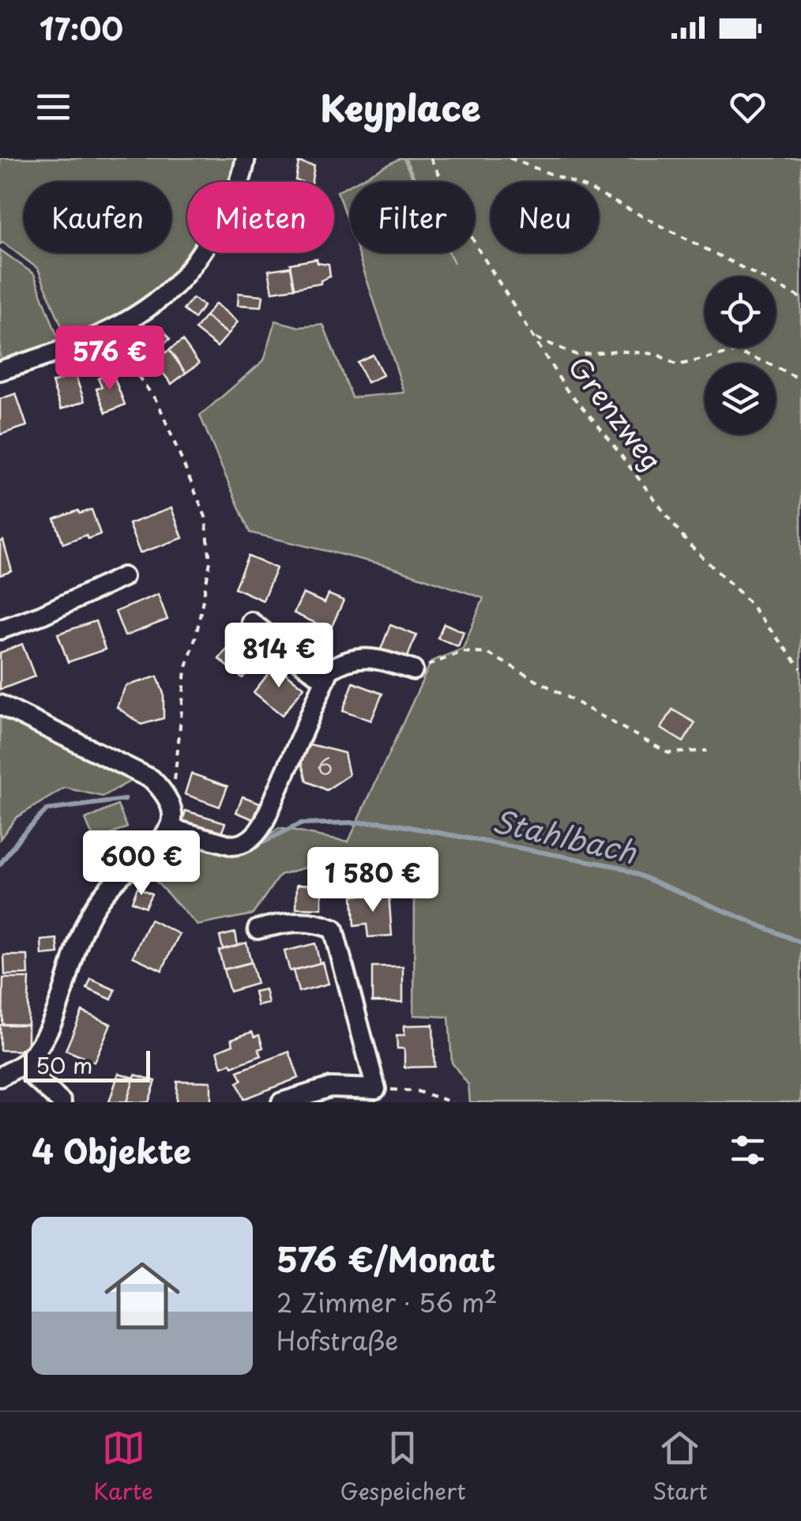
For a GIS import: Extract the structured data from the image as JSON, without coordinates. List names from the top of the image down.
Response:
{
  "streets": {
    "path": ["Grenzweg"]
  },
  "water": ["Stahlbach"],
  "house_numbers": ["6"],
  "scale_bar": "50 m",
  "page": {
    "status": "17:00",
    "header": "Keyplace",
    "chip": [
      "Kaufen",
      "Mieten",
      "Filter",
      "Neu"
    ],
    "price": [
      "576 €",
      "814 €",
      "600 €",
      "1 580 €"
    ],
    "scale": "50 m",
    "heading": "4 Objekte",
    "list": [
      {
        "name": "576 €/Monat",
        "note": "2 Zimmer · 56 m² · Hofstraße"
      }
    ],
    "tabs": ["Karte", "Gespeichert", "Start"]
  }
}
